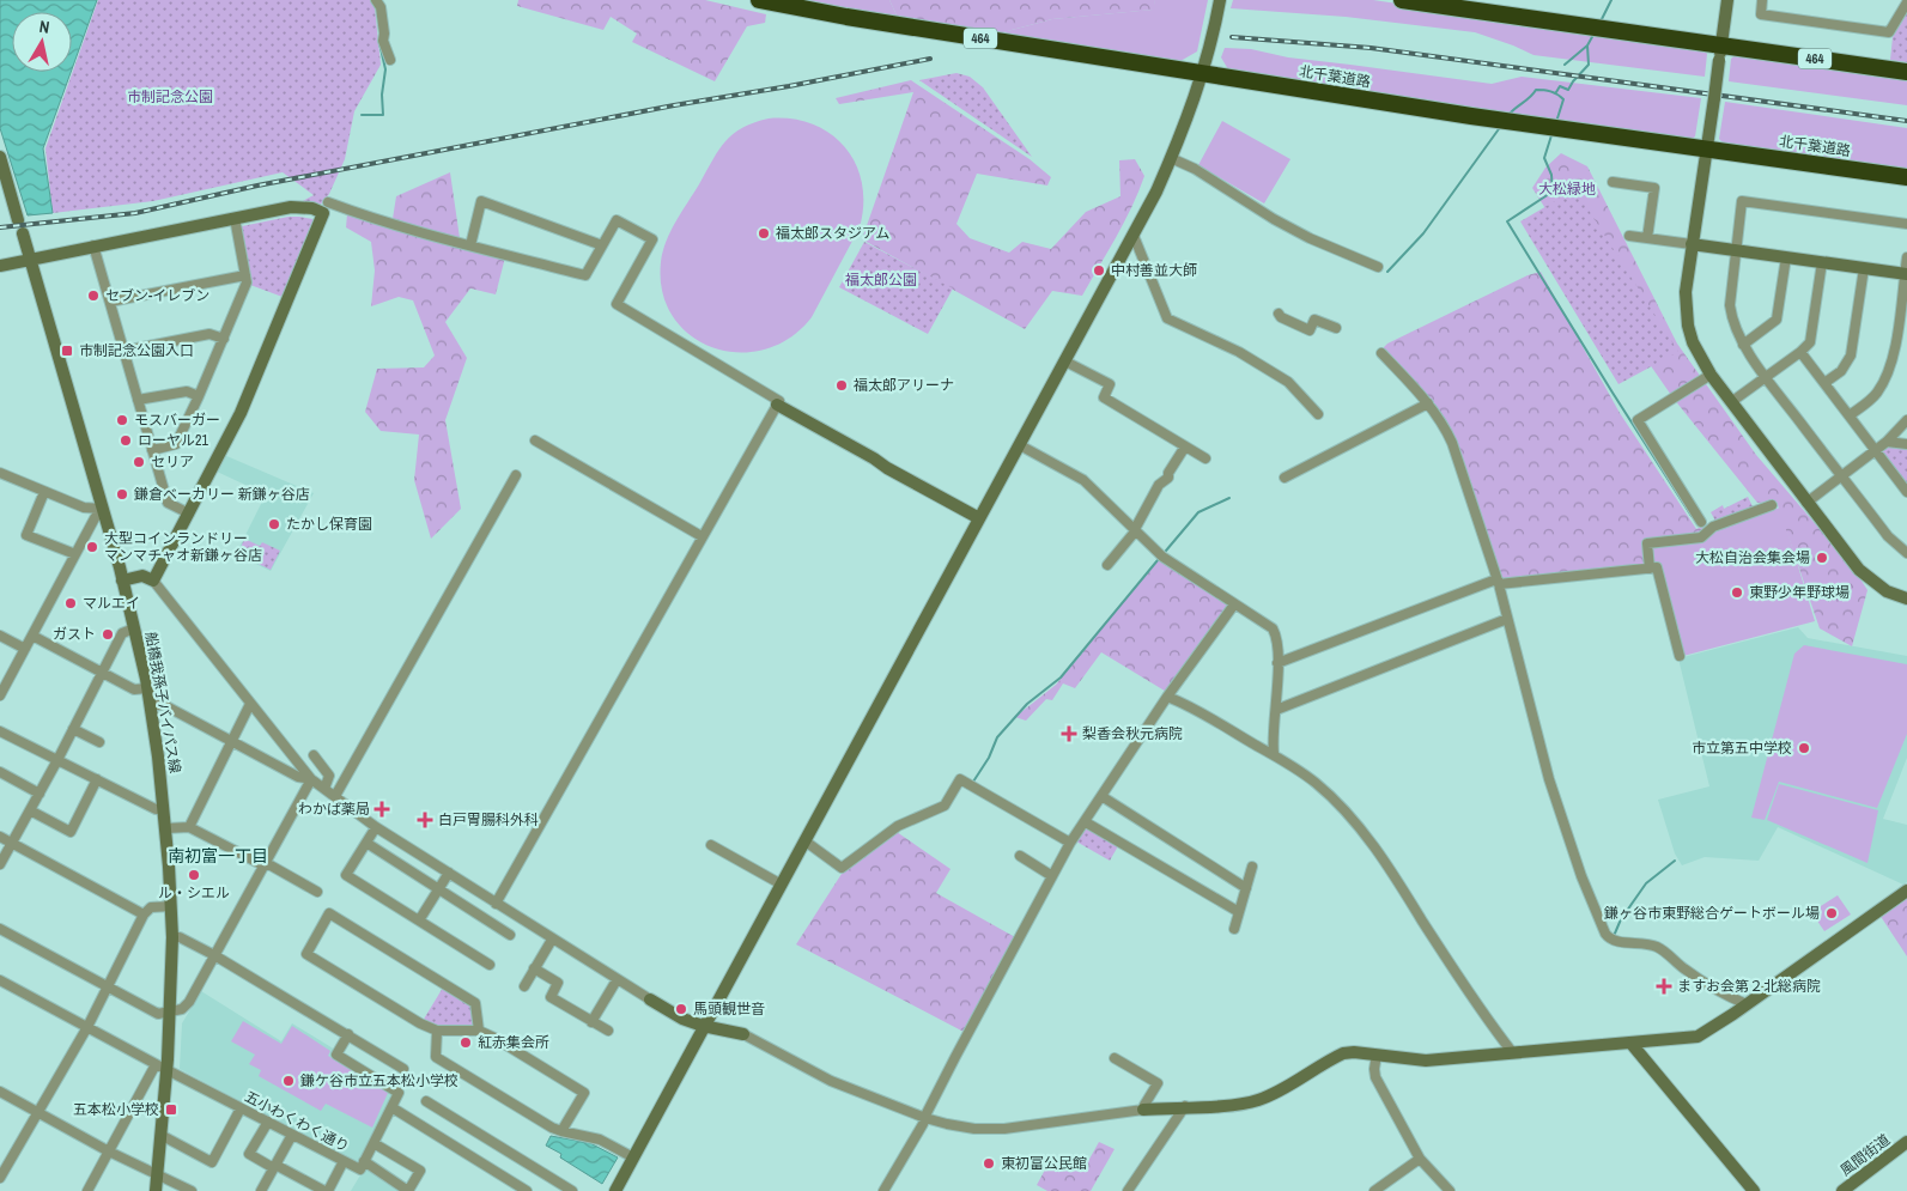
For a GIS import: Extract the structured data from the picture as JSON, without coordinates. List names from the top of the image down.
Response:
{
  "streets": {
    "highway": ["464", "北千葉道路"],
    "street": ["船橋我孫子バイパス線", "五小わくわく通り", "風間街道"]
  },
  "crossings": [
    ["船橋我孫子バイパス線", "五小わくわく通り"]
  ],
  "districts": ["南初富一丁目"],
  "parks": ["市制記念公園", "大松緑地", "福太郎公園"],
  "places": {
    "other": [
      "福太郎スタジアム",
      "中村善並大師",
      "セブン-イレブン",
      "福太郎アリーナ",
      "モスバーガー",
      "ローヤル21",
      "セリア",
      "鎌倉ベーカリー 新鎌ヶ谷店",
      "たかし保育園",
      "大型コインランドリー マンマチャオ新鎌ヶ谷店",
      "大松自治会集会場",
      "東野少年野球場",
      "マルエイ",
      "ガスト",
      "市立第五中学校",
      "ル・シエル",
      "鎌ヶ谷市東野総合ゲートボール場",
      "馬頭観世音",
      "紅赤集会所",
      "鎌ケ谷市立五本松小学校",
      "東初富公民館"
    ],
    "transit": ["市制記念公園入口", "五本松小学校"],
    "health": [
      "梨香会秋元病院",
      "わかば薬局",
      "白戸胃腸科外科",
      "ますお会第２北総病院"
    ]
  },
  "north": "top"
}
